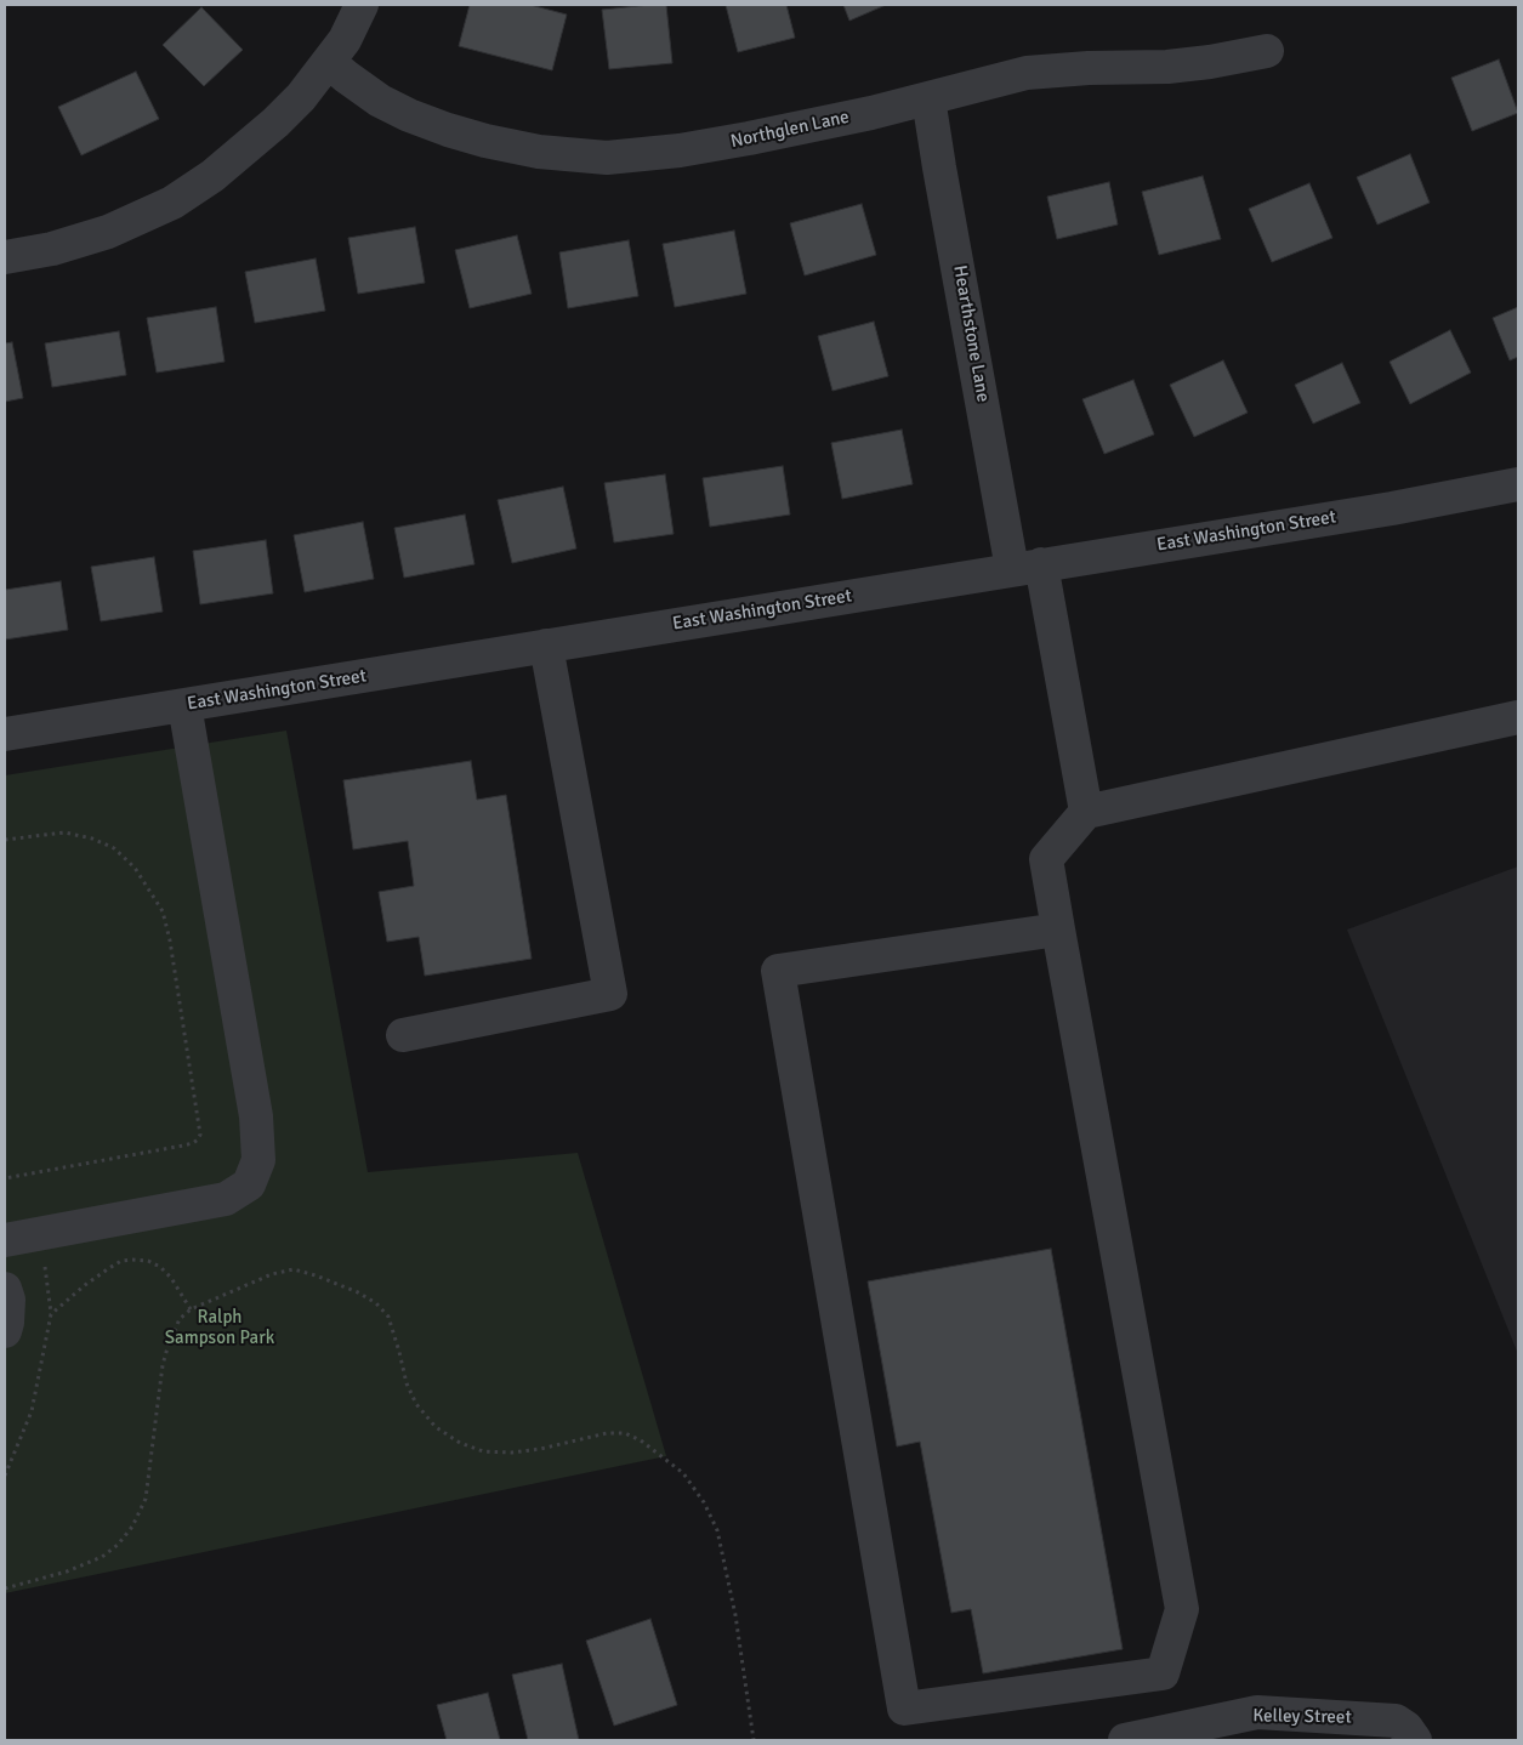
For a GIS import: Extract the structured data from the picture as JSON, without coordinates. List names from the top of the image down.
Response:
{
  "streets": {
    "street": [
      "Northglen Lane",
      "Hearthstone Lane",
      "East Washington Street",
      "Kelley Street"
    ]
  },
  "crossings": [
    ["Northglen Lane", "Hearthstone Lane"],
    ["Hearthstone Lane", "East Washington Street"]
  ],
  "parks": ["Ralph Sampson Park"]
}
